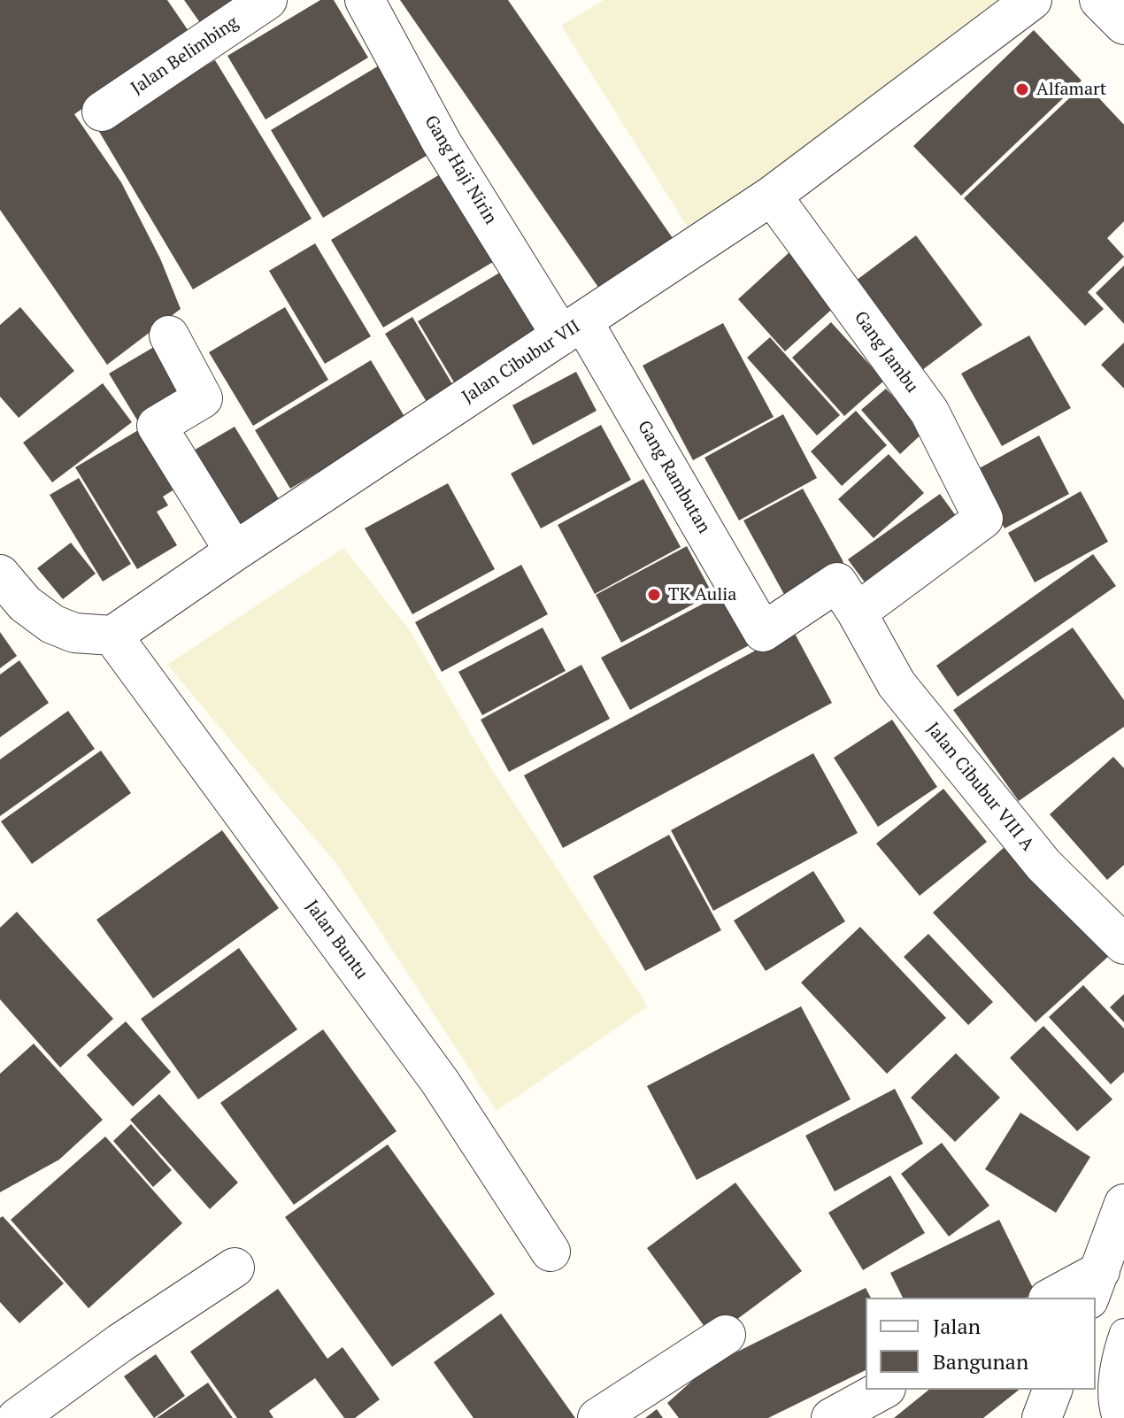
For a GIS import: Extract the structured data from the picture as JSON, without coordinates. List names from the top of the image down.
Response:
{
  "streets": {
    "street": [
      "Jalan Belimbing",
      "Gang Haji Nirin",
      "Gang Jambu",
      "Jalan Cibubur VII",
      "Gang Rambutan",
      "Jalan Cibubur VIII A",
      "Jalan Buntu"
    ]
  },
  "crossings": [
    ["Gang Haji Nirin", "Jalan Cibubur VII"],
    ["Gang Haji Nirin", "Gang Rambutan"],
    ["Gang Jambu", "Jalan Cibubur VII"],
    ["Gang Jambu", "Jalan Cibubur VIII A"],
    ["Jalan Cibubur VII", "Gang Rambutan"],
    ["Jalan Cibubur VII", "Jalan Buntu"],
    ["Gang Rambutan", "Jalan Cibubur VIII A"]
  ],
  "places": ["Alfamart", "TK Aulia"],
  "legend": ["Jalan", "Bangunan"]
}
